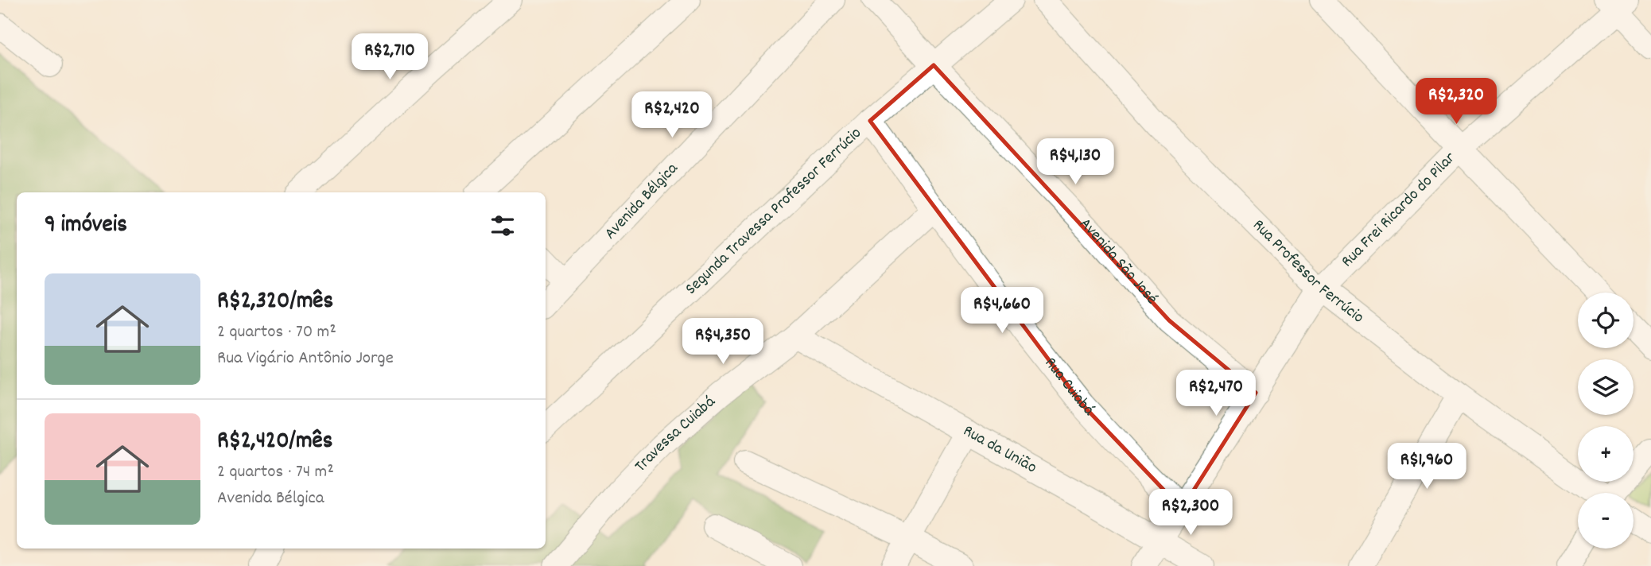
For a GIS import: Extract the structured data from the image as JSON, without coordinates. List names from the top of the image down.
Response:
{
  "streets": {
    "street": [
      "Avenida Bélgica",
      "Rua Frei Ricardo do Pilar",
      "Segunda Travessa Professor Ferrúcio",
      "Avenida São José",
      "Rua Professor Ferrúcio",
      "Rua Cuiabá",
      "Travessa Cuiabá",
      "Rua da União"
    ]
  },
  "crossings": [
    ["Rua Frei Ricardo do Pilar", "Avenida São José"],
    ["Rua Frei Ricardo do Pilar", "Rua Professor Ferrúcio"],
    ["Rua Frei Ricardo do Pilar", "Rua Cuiabá"],
    ["Rua Frei Ricardo do Pilar", "Rua da União"],
    ["Segunda Travessa Professor Ferrúcio", "Avenida São José"],
    ["Segunda Travessa Professor Ferrúcio", "Rua Cuiabá"],
    ["Rua Cuiabá", "Travessa Cuiabá"],
    ["Travessa Cuiabá", "Rua da União"]
  ],
  "page": {
    "price": [
      "R$2,710",
      "R$2,320",
      "R$2,420",
      "R$4,130",
      "R$4,660",
      "R$4,350",
      "R$2,470",
      "R$1,960",
      "R$2,300"
    ],
    "heading": "9 imóveis",
    "list": [
      {
        "name": "R$2,320/mês",
        "note": "2 quartos · 70 m² · Rua Vigário Antônio Jorge"
      },
      {
        "name": "R$2,420/mês",
        "note": "2 quartos · 74 m² · Avenida Bélgica"
      }
    ],
    "map_buttons": ["+", "−"]
  }
}
